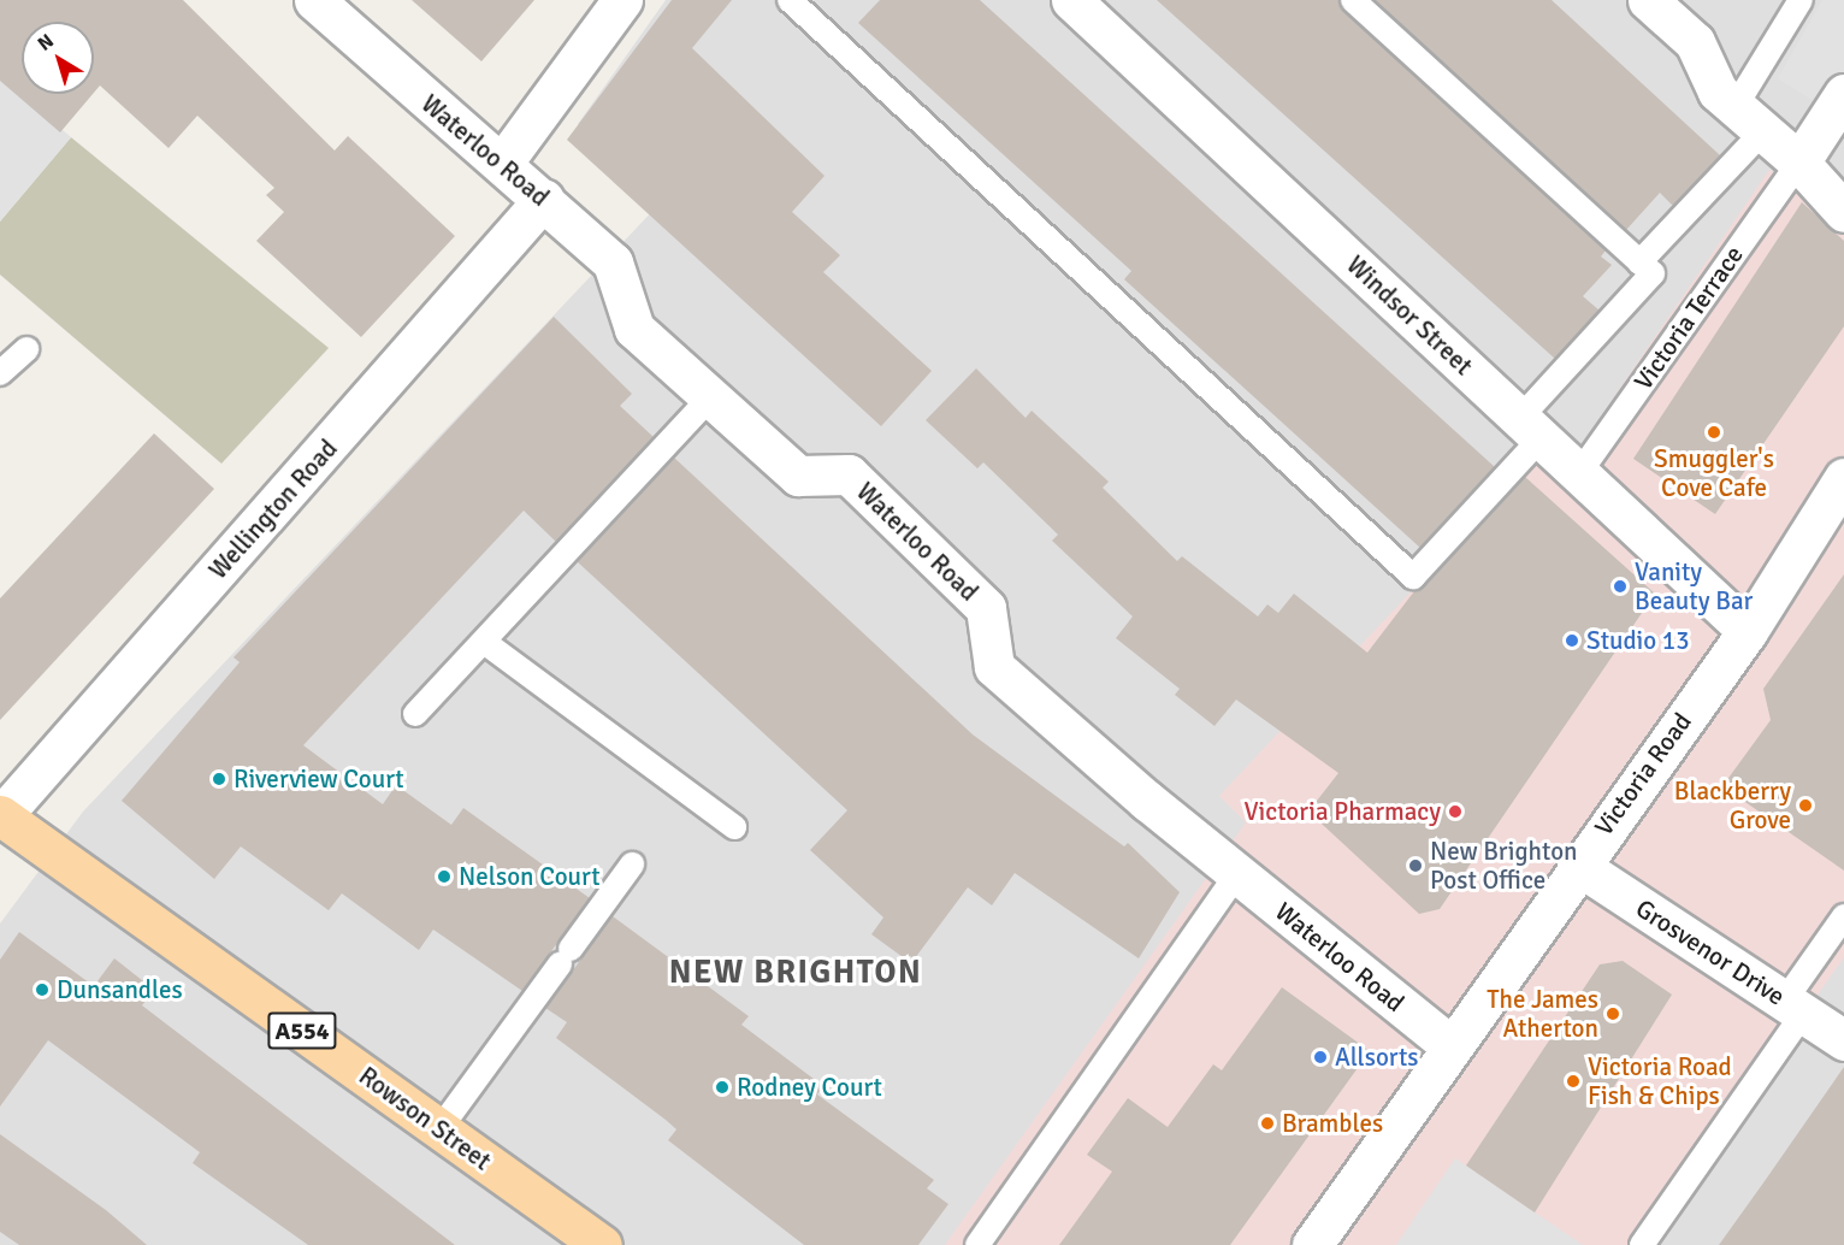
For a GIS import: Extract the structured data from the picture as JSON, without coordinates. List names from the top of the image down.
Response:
{
  "streets": {
    "main road": ["A554", "Rowson Street"],
    "street": [
      "Waterloo Road",
      "Windsor Street",
      "Wellington Road",
      "Victoria Road",
      "Grosvenor Drive"
    ],
    "lane": ["Victoria Terrace"]
  },
  "crossings": [
    ["Waterloo Road", "Wellington Road"],
    ["Waterloo Road", "Victoria Road"],
    ["Windsor Street", "Victoria Terrace"],
    ["Windsor Street", "Victoria Road"],
    ["Wellington Road", "Rowson Street"],
    ["Victoria Road", "Grosvenor Drive"]
  ],
  "districts": ["NEW BRIGHTON"],
  "places": [
    "Smuggler's Cove Cafe",
    "Vanity Beauty Bar",
    "Studio 13",
    "Riverview Court",
    "Blackberry Grove",
    "Victoria Pharmacy",
    "New Brighton Post Office",
    "Nelson Court",
    "Dunsandles",
    "The James Atherton",
    "Allsorts",
    "Victoria Road Fish & Chips",
    "Rodney Court",
    "Brambles"
  ],
  "north": "top left"
}
